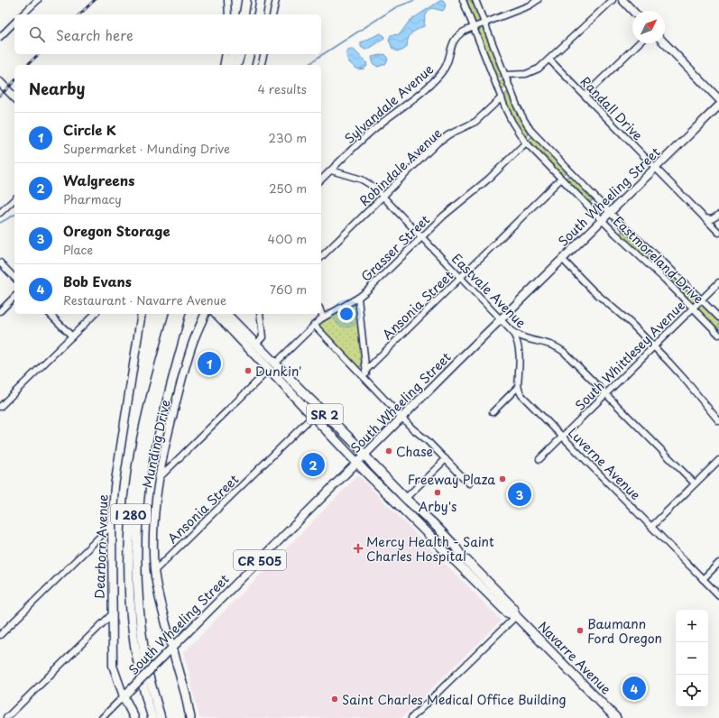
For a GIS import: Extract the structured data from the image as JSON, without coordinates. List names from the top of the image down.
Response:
{
  "streets": {
    "highway": ["SR 2", "I 280", "Navarre Avenue"],
    "main road": [
      "South Wheeling Street",
      "Munding Drive",
      "Dearborn Avenue",
      "CR 505"
    ],
    "street": [
      "Sylvandale Avenue",
      "Randall Drive",
      "Robindale Avenue",
      "Grasser Street",
      "Eastmoreland Drive",
      "Eastvale Avenue",
      "Ansonia Street",
      "South Whittlesey Avenue",
      "Luverne Avenue"
    ]
  },
  "crossings": [
    ["Sylvandale Avenue", "Eastmoreland Drive"],
    ["Sylvandale Avenue", "Eastvale Avenue"],
    ["Randall Drive", "South Wheeling Street"],
    ["Robindale Avenue", "Eastmoreland Drive"],
    ["Robindale Avenue", "Eastvale Avenue"],
    ["South Wheeling Street", "Eastmoreland Drive"],
    ["South Wheeling Street", "Eastvale Avenue"],
    ["South Wheeling Street", "Munding Drive"],
    ["South Wheeling Street", "Dearborn Avenue"],
    ["South Wheeling Street", "Navarre Avenue"],
    ["Grasser Street", "Eastmoreland Drive"],
    ["Grasser Street", "Eastvale Avenue"],
    ["Grasser Street", "Munding Drive"],
    ["Grasser Street", "Navarre Avenue"],
    ["Eastmoreland Drive", "Ansonia Street"],
    ["Eastmoreland Drive", "South Whittlesey Avenue"],
    ["Eastvale Avenue", "Ansonia Street"],
    ["Eastvale Avenue", "South Whittlesey Avenue"],
    ["Ansonia Street", "Munding Drive"],
    ["Ansonia Street", "Navarre Avenue"],
    ["South Whittlesey Avenue", "Luverne Avenue"]
  ],
  "places": {
    "other": [
      "Dunkin'",
      "Chase",
      "Freeway Plaza",
      "Arby's",
      "Baumann Ford Oregon",
      "Saint Charles Medical Office Building"
    ],
    "health": ["Mercy Health - Saint Charles Hospital"]
  },
  "north": "top right",
  "page": {
    "search": "Search here",
    "heading": ["Nearby", "4 results"],
    "list": [
      {
        "mark": "1",
        "name": "Circle K",
        "note": "Supermarket · Munding Drive",
        "value": "230 m"
      },
      {
        "mark": "2",
        "name": "Walgreens",
        "note": "Pharmacy",
        "value": "250 m"
      },
      {
        "mark": "3",
        "name": "Oregon Storage",
        "note": "Place",
        "value": "400 m"
      },
      {
        "mark": "4",
        "name": "Bob Evans",
        "note": "Restaurant · Navarre Avenue",
        "value": "760 m"
      }
    ],
    "pins": [
      "1",
      "2",
      "3",
      "4"
    ],
    "map_buttons": ["+", "−"]
  }
}
